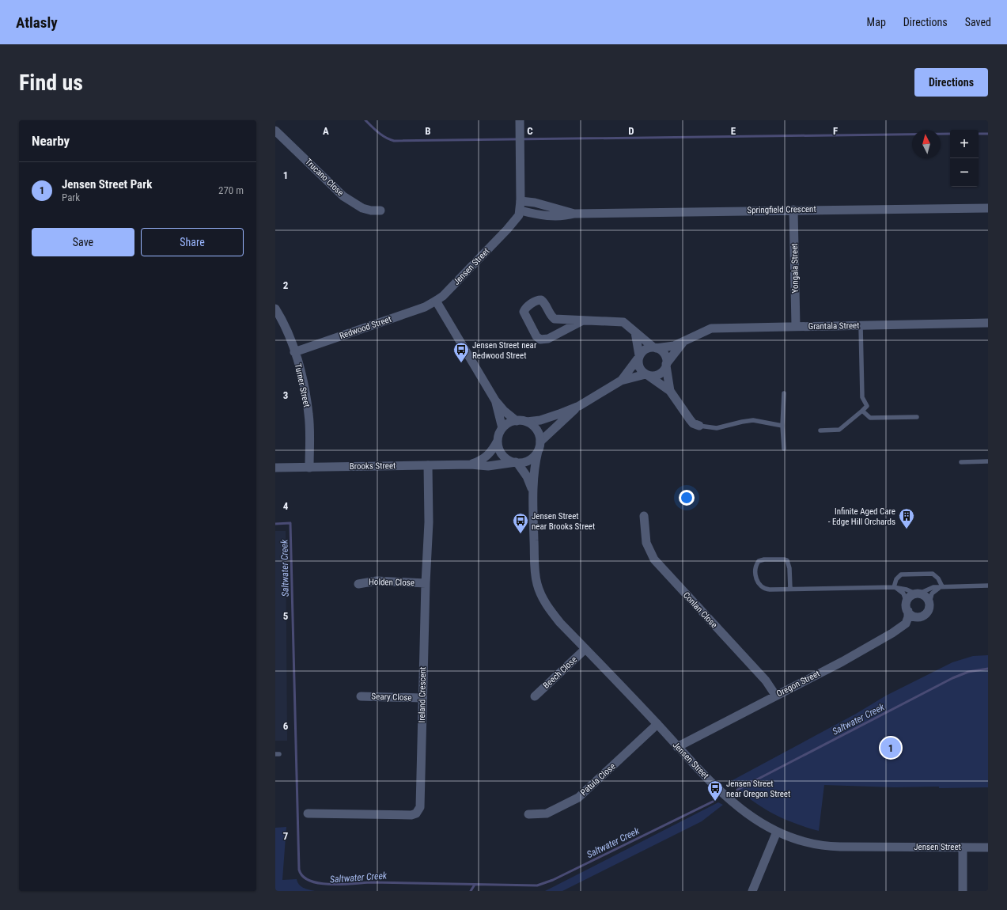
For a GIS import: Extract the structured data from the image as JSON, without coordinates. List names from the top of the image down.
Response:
{
  "streets": {
    "street": [
      "Trucano Close",
      "Springfield Crescent",
      "Jensen Street",
      "Yongala Street",
      "Grantala Street",
      "Redwood Street",
      "Turner Street",
      "Brooks Street",
      "Holden Close",
      "Conlan Close",
      "Beech Close",
      "Oregon Street",
      "Ireland Crescent",
      "Seary Close",
      "Patula Close"
    ]
  },
  "crossings": [
    ["Springfield Crescent", "Jensen Street"],
    ["Springfield Crescent", "Yongala Street"],
    ["Jensen Street", "Redwood Street"],
    ["Jensen Street", "Brooks Street"],
    ["Jensen Street", "Beech Close"],
    ["Jensen Street", "Oregon Street"],
    ["Jensen Street", "Patula Close"],
    ["Yongala Street", "Grantala Street"],
    ["Redwood Street", "Turner Street"],
    ["Turner Street", "Brooks Street"],
    ["Brooks Street", "Ireland Crescent"],
    ["Holden Close", "Ireland Crescent"],
    ["Conlan Close", "Oregon Street"],
    ["Ireland Crescent", "Seary Close"]
  ],
  "water": ["Saltwater Creek"],
  "places": {
    "bus stop": ["Jensen Street near Redwood Street", "Jensen Street near Brooks Street", "Jensen Street near Oregon Street"],
    "building": ["Infinite Aged Care - Edge Hill Orchards"]
  },
  "north": "top",
  "page": {
    "header": "Atlasly",
    "nav": ["Map", "Directions", "Saved"],
    "buttons": [
      "Directions",
      ["Save", "Share"]
    ],
    "title": "Find us",
    "heading": "Nearby",
    "map_buttons": ["+", "−"],
    "list": [
      {
        "mark": "1",
        "name": "Jensen Street Park",
        "note": "Park",
        "value": "270 m"
      }
    ],
    "pins": "1"
  },
  "grid": {
    "columns": [
      "A",
      "B",
      "C",
      "D",
      "E",
      "F"
    ],
    "rows": [
      "1",
      "2",
      "3",
      "4",
      "5",
      "6",
      "7"
    ]
  }
}
